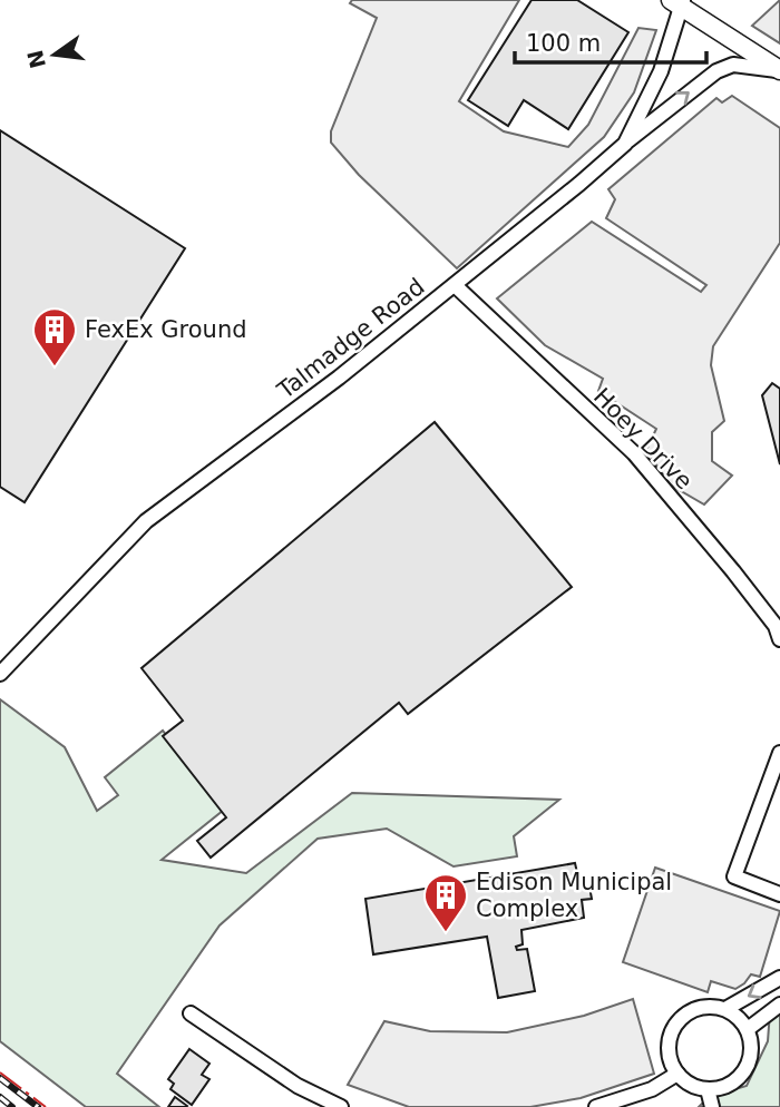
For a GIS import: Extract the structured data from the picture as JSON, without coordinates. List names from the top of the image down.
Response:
{
  "streets": {
    "street": ["Talmadge Road", "Hoey Drive"]
  },
  "crossings": [
    ["Talmadge Road", "Hoey Drive"]
  ],
  "places": {
    "building": ["FexEx Ground", "Edison Municipal Complex"]
  },
  "scale_bar": "100 m",
  "north": "left"
}
